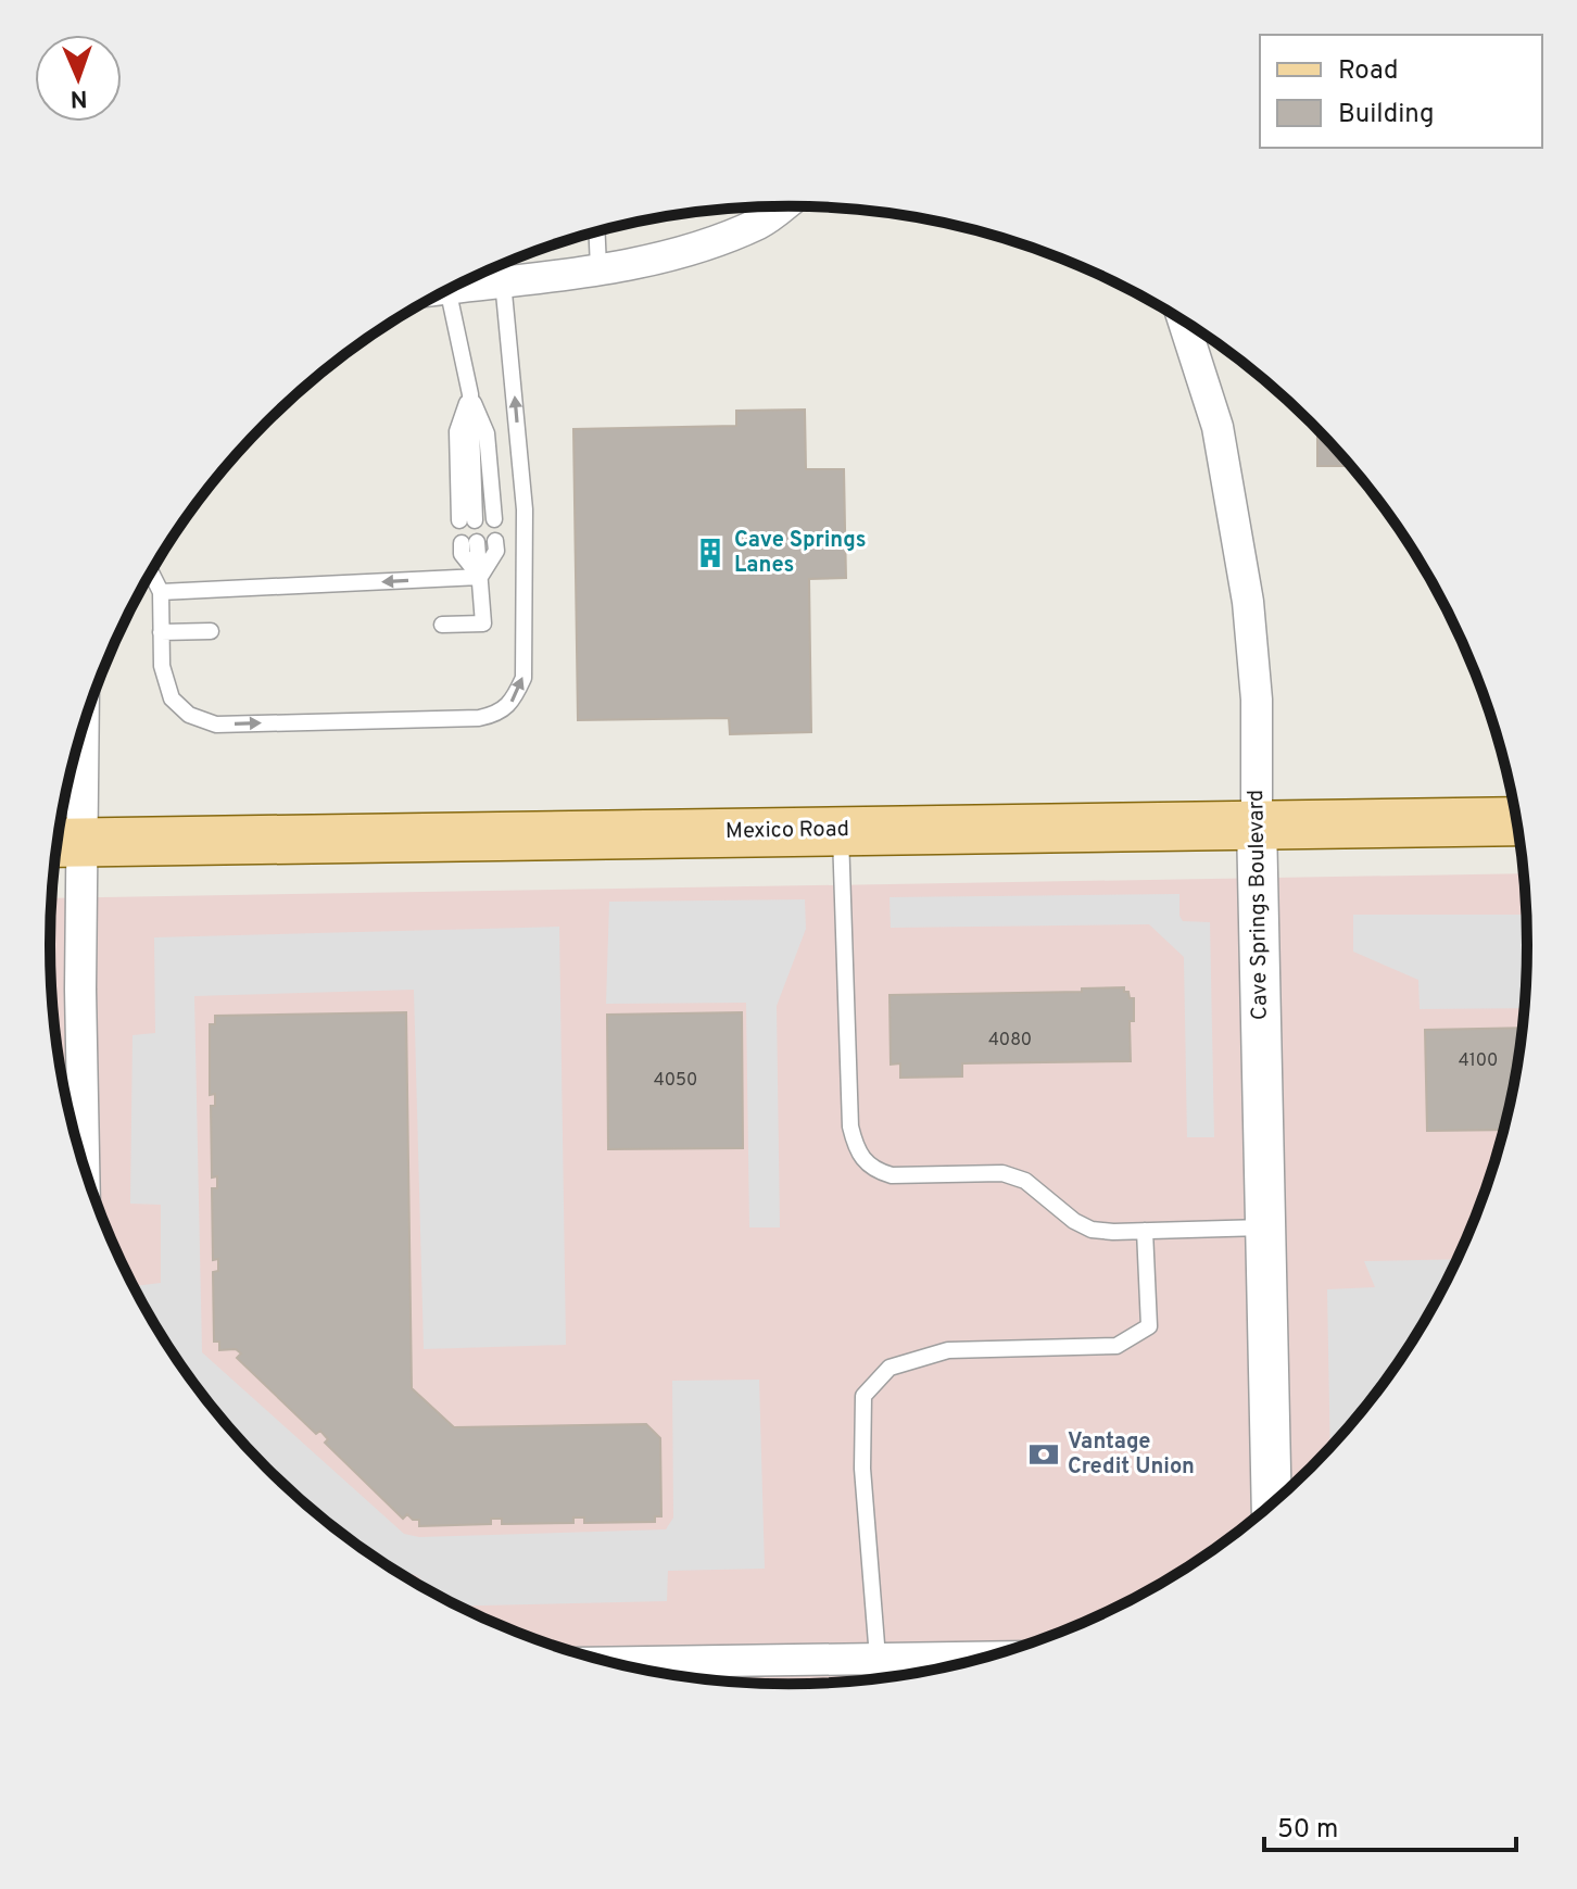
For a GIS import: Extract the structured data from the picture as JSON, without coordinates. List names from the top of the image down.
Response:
{
  "streets": {
    "main road": ["Mexico Road"],
    "street": ["Cave Springs Boulevard"]
  },
  "crossings": [
    ["Mexico Road", "Cave Springs Boulevard"]
  ],
  "places": {
    "building": ["Cave Springs Lanes"],
    "bank": ["Vantage Credit Union"]
  },
  "house_numbers": ["4080", "4100", "4050"],
  "legend": ["Road", "Building"],
  "scale_bar": "50 m",
  "north": "bottom"
}
